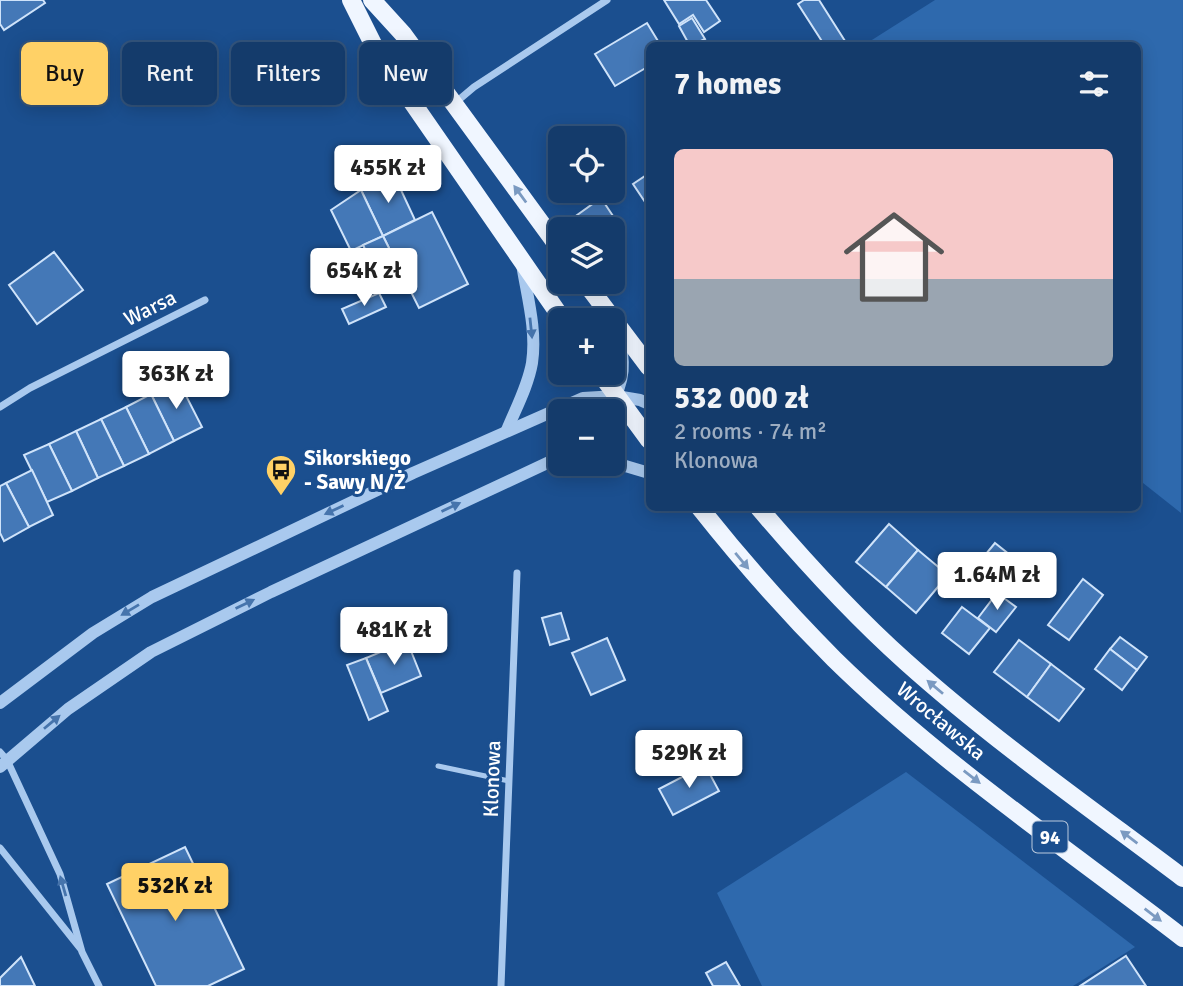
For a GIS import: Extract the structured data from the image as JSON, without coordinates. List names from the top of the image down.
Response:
{
  "streets": {
    "main road": ["Wrocławska", "94"],
    "street": ["Warsa", "Klonowa"]
  },
  "places": {
    "bus stop": ["Sikorskiego - Sawy N/Ż"]
  },
  "page": {
    "chip": [
      "Buy",
      "Rent",
      "Filters",
      "New"
    ],
    "heading": "7 homes",
    "map_buttons": ["+", "−"],
    "list": [
      {
        "name": "532 000 zł",
        "note": "2 rooms · 74 m² · Klonowa"
      }
    ],
    "price": [
      "455K zł",
      "654K zł",
      "363K zł",
      "1.64M zł",
      "481K zł",
      "529K zł",
      "532K zł"
    ]
  }
}
